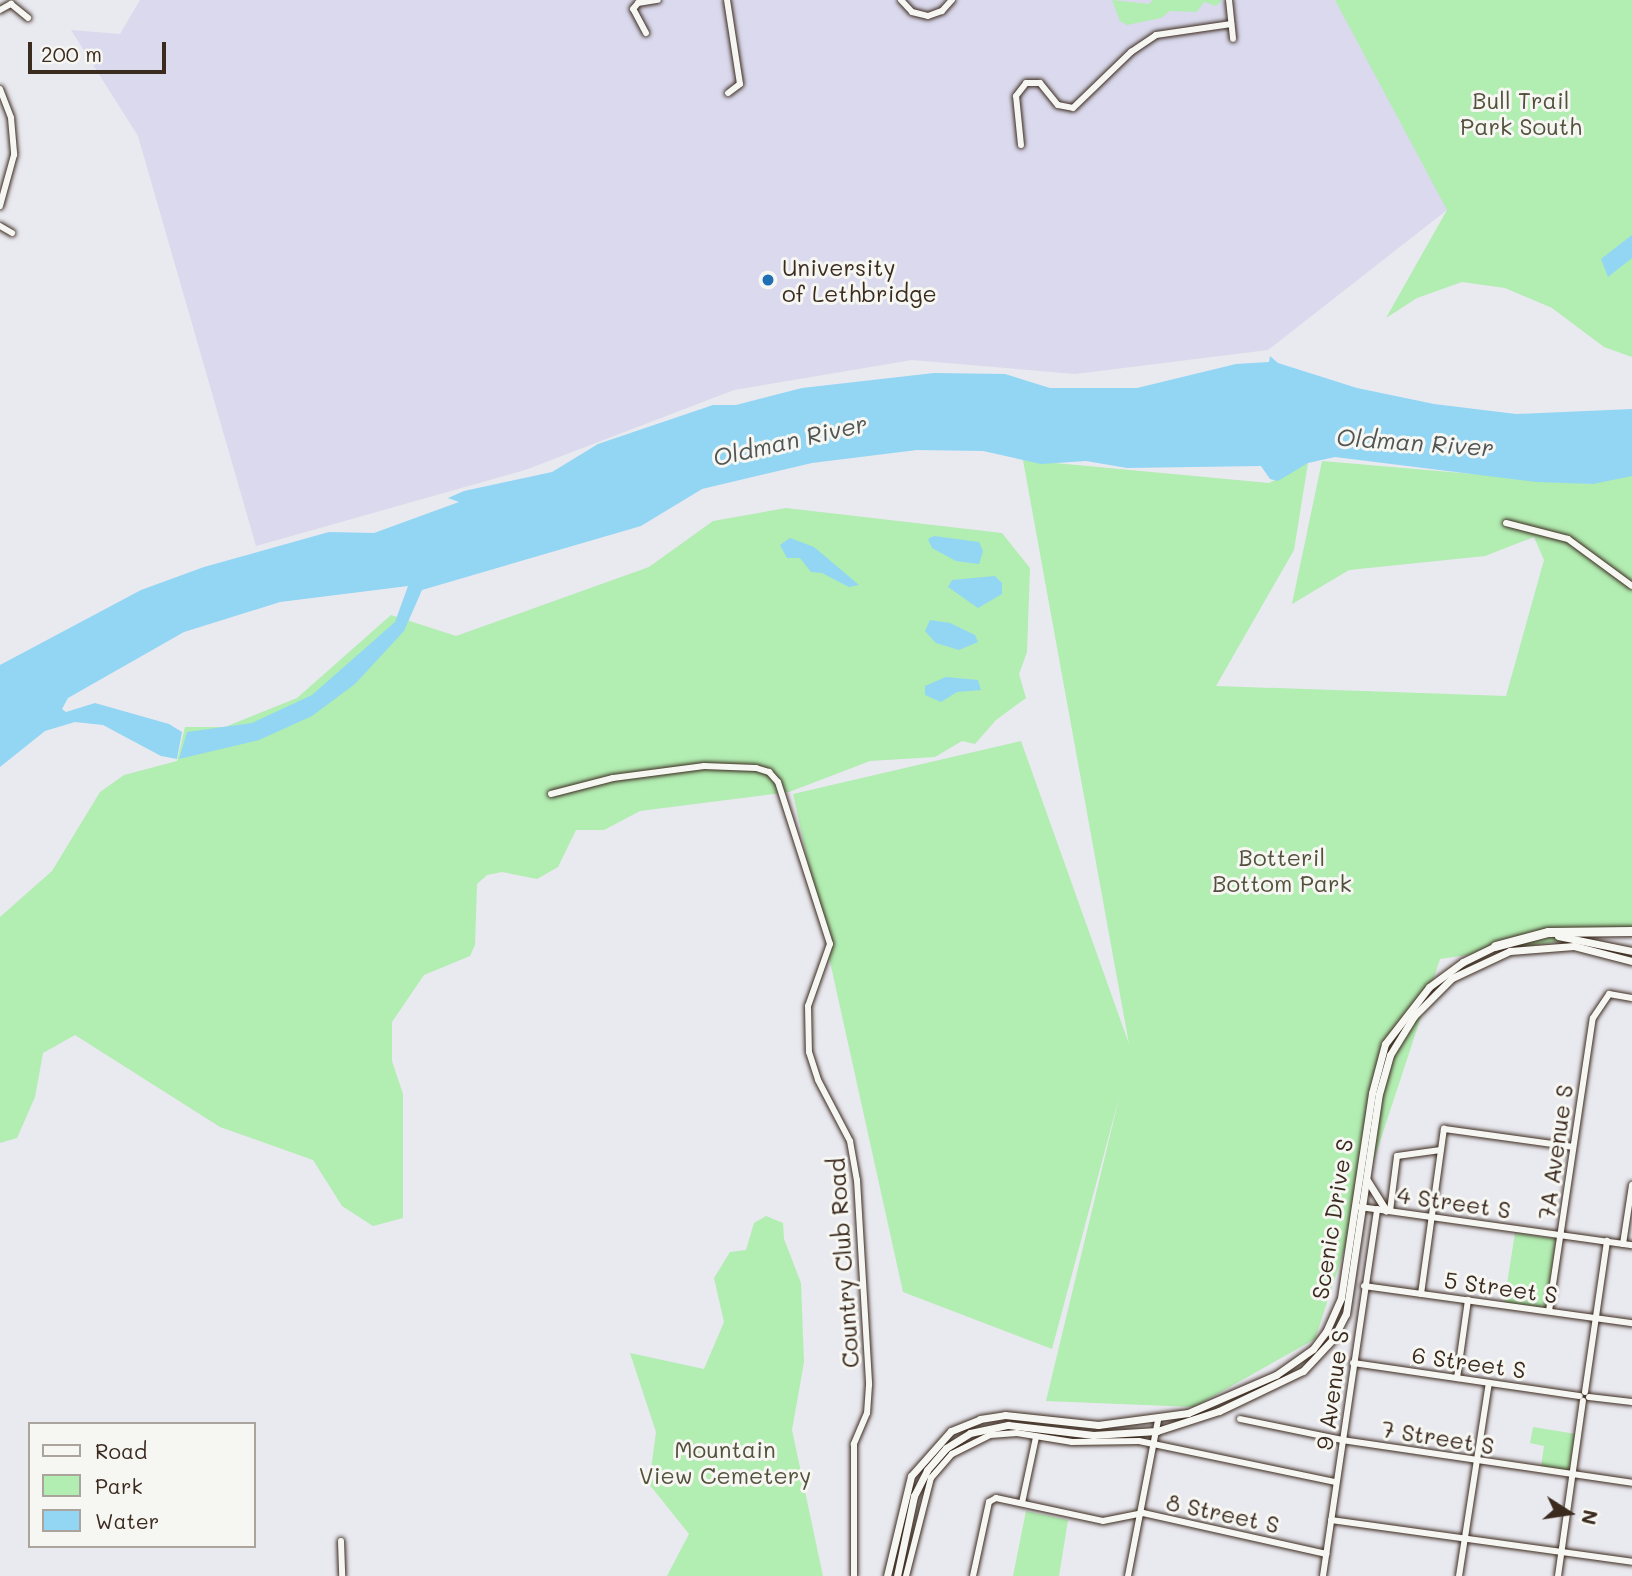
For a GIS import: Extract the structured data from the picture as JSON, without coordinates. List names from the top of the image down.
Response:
{
  "streets": {
    "main road": ["Scenic Drive S"],
    "street": [
      "7A Avenue S",
      "4 Street S",
      "Country Club Road",
      "5 Street S",
      "6 Street S",
      "9 Avenue S",
      "7 Street S",
      "8 Street S"
    ]
  },
  "crossings": [
    ["7A Avenue S", "4 Street S"],
    ["7A Avenue S", "5 Street S"],
    ["4 Street S", "Scenic Drive S"],
    ["4 Street S", "9 Avenue S"],
    ["5 Street S", "9 Avenue S"],
    ["6 Street S", "9 Avenue S"],
    ["9 Avenue S", "7 Street S"],
    ["9 Avenue S", "8 Street S"]
  ],
  "water": ["Oldman River"],
  "parks": ["Bull Trail Park South", "Botteril Bottom Park", "Mountain View Cemetery"],
  "places": ["University of Lethbridge"],
  "legend": ["Road", "Park", "Water"],
  "scale_bar": "200 m",
  "north": "right"
}
